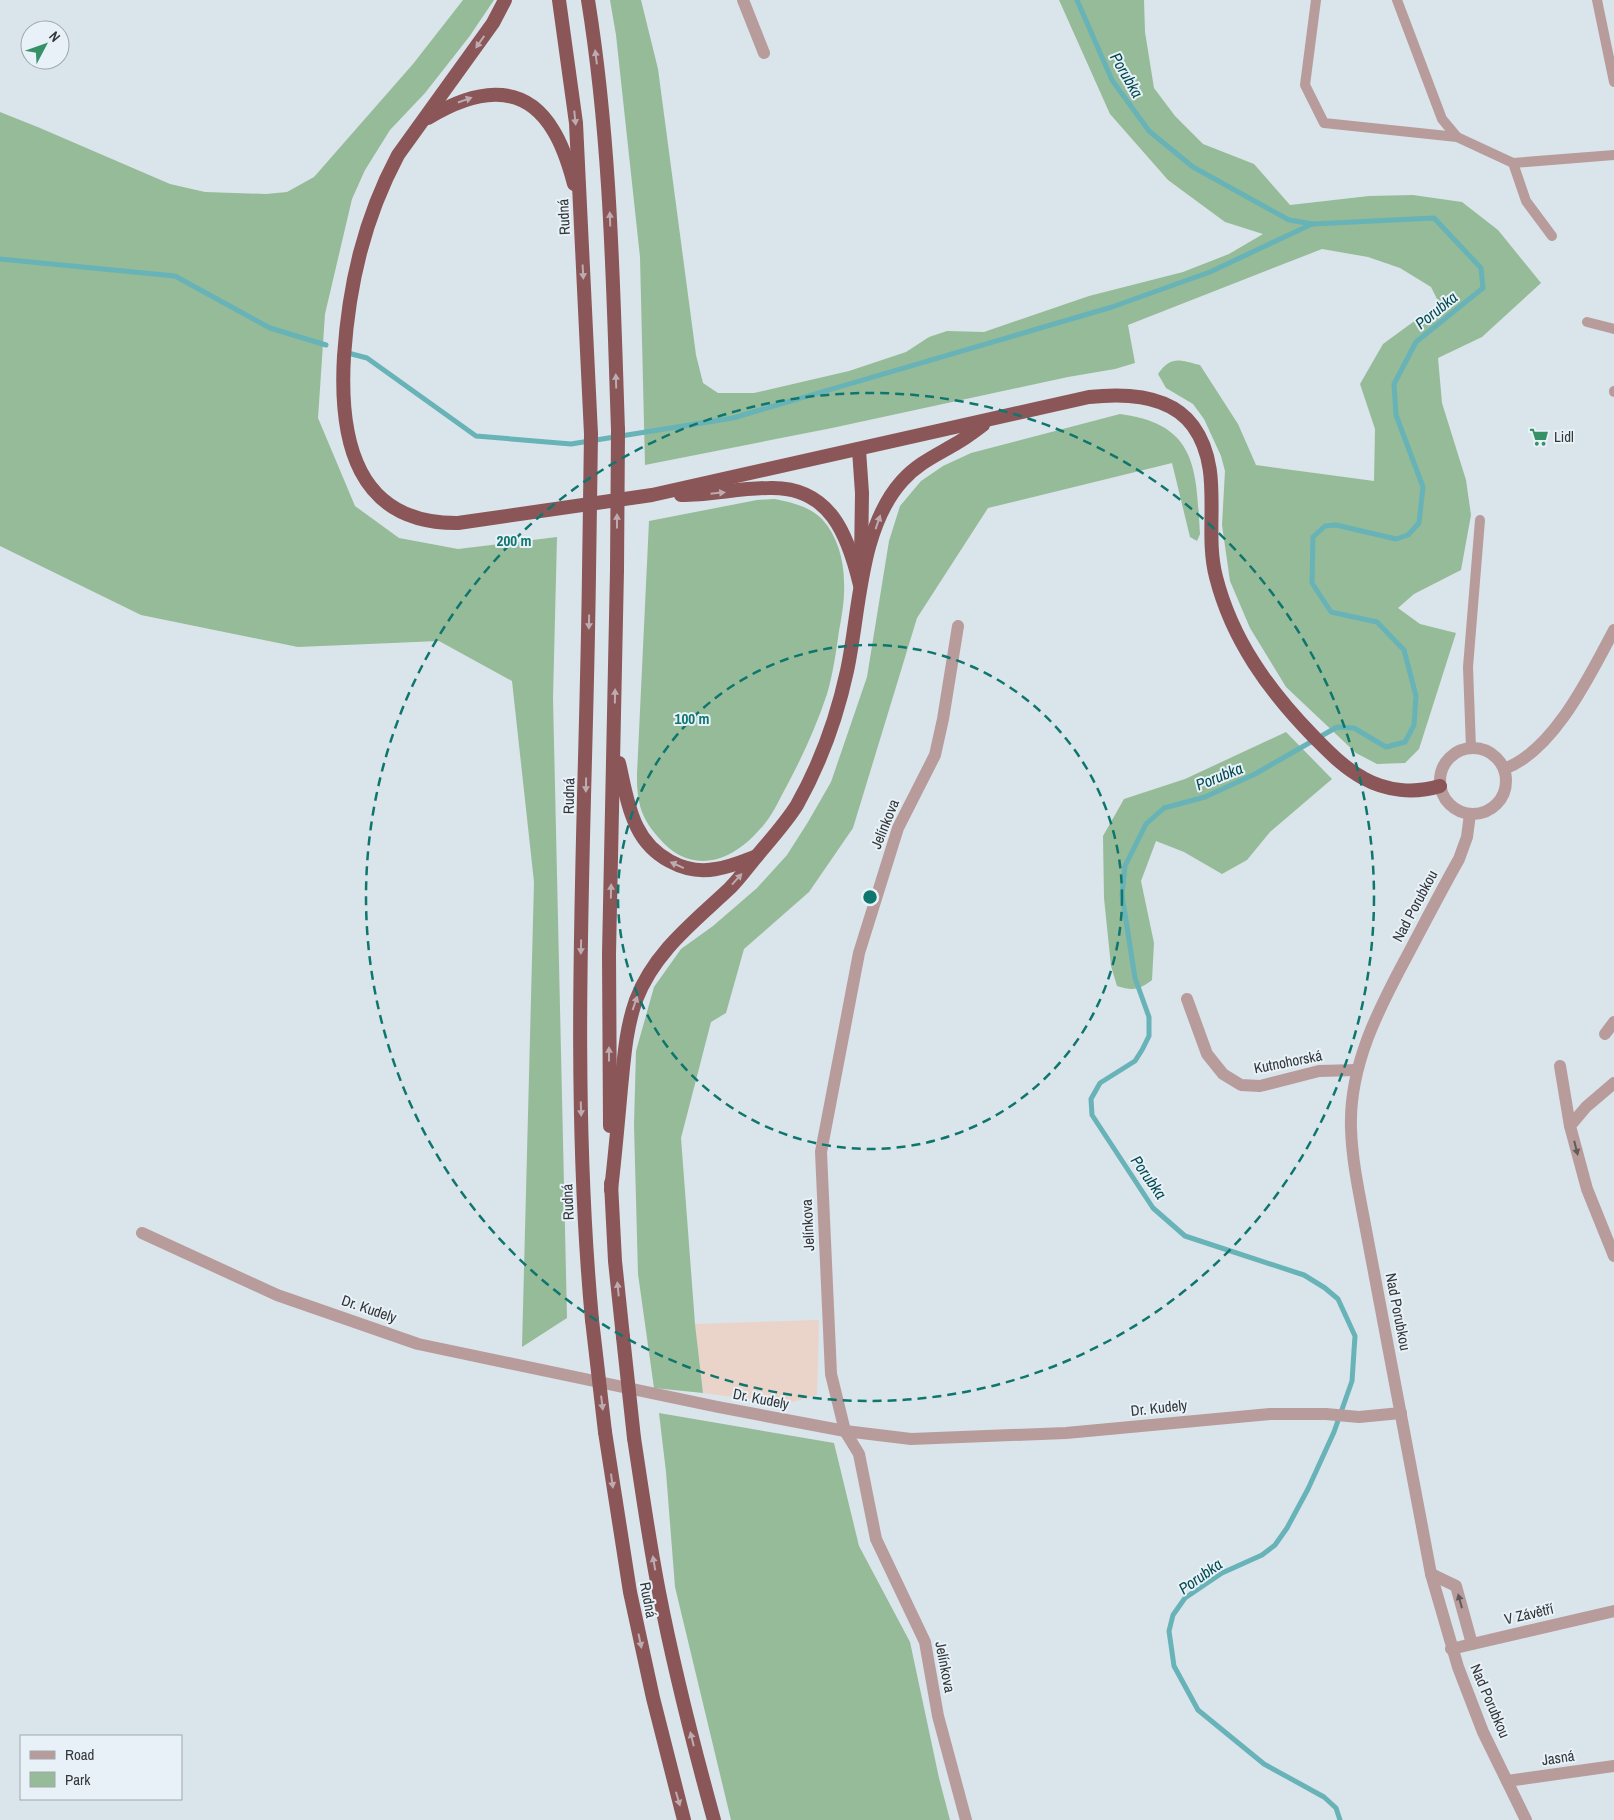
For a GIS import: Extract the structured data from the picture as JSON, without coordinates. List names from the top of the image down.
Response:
{
  "streets": {
    "highway": ["Rudná"],
    "street": [
      "Jelínkova",
      "Nad Porubkou",
      "Kutnohorská",
      "Dr. Kudely",
      "V Závětří",
      "Jasná"
    ]
  },
  "crossings": [
    ["Jelínkova", "Dr. Kudely"],
    ["Nad Porubkou", "Kutnohorská"],
    ["Nad Porubkou", "Dr. Kudely"],
    ["Nad Porubkou", "V Závětří"],
    ["Nad Porubkou", "Jasná"]
  ],
  "water": ["Porubka"],
  "places": {
    "supermarket": ["Lidl"]
  },
  "legend": ["Road", "Park"],
  "north": "top right",
  "rings": ["200 m", "100 m"]
}
